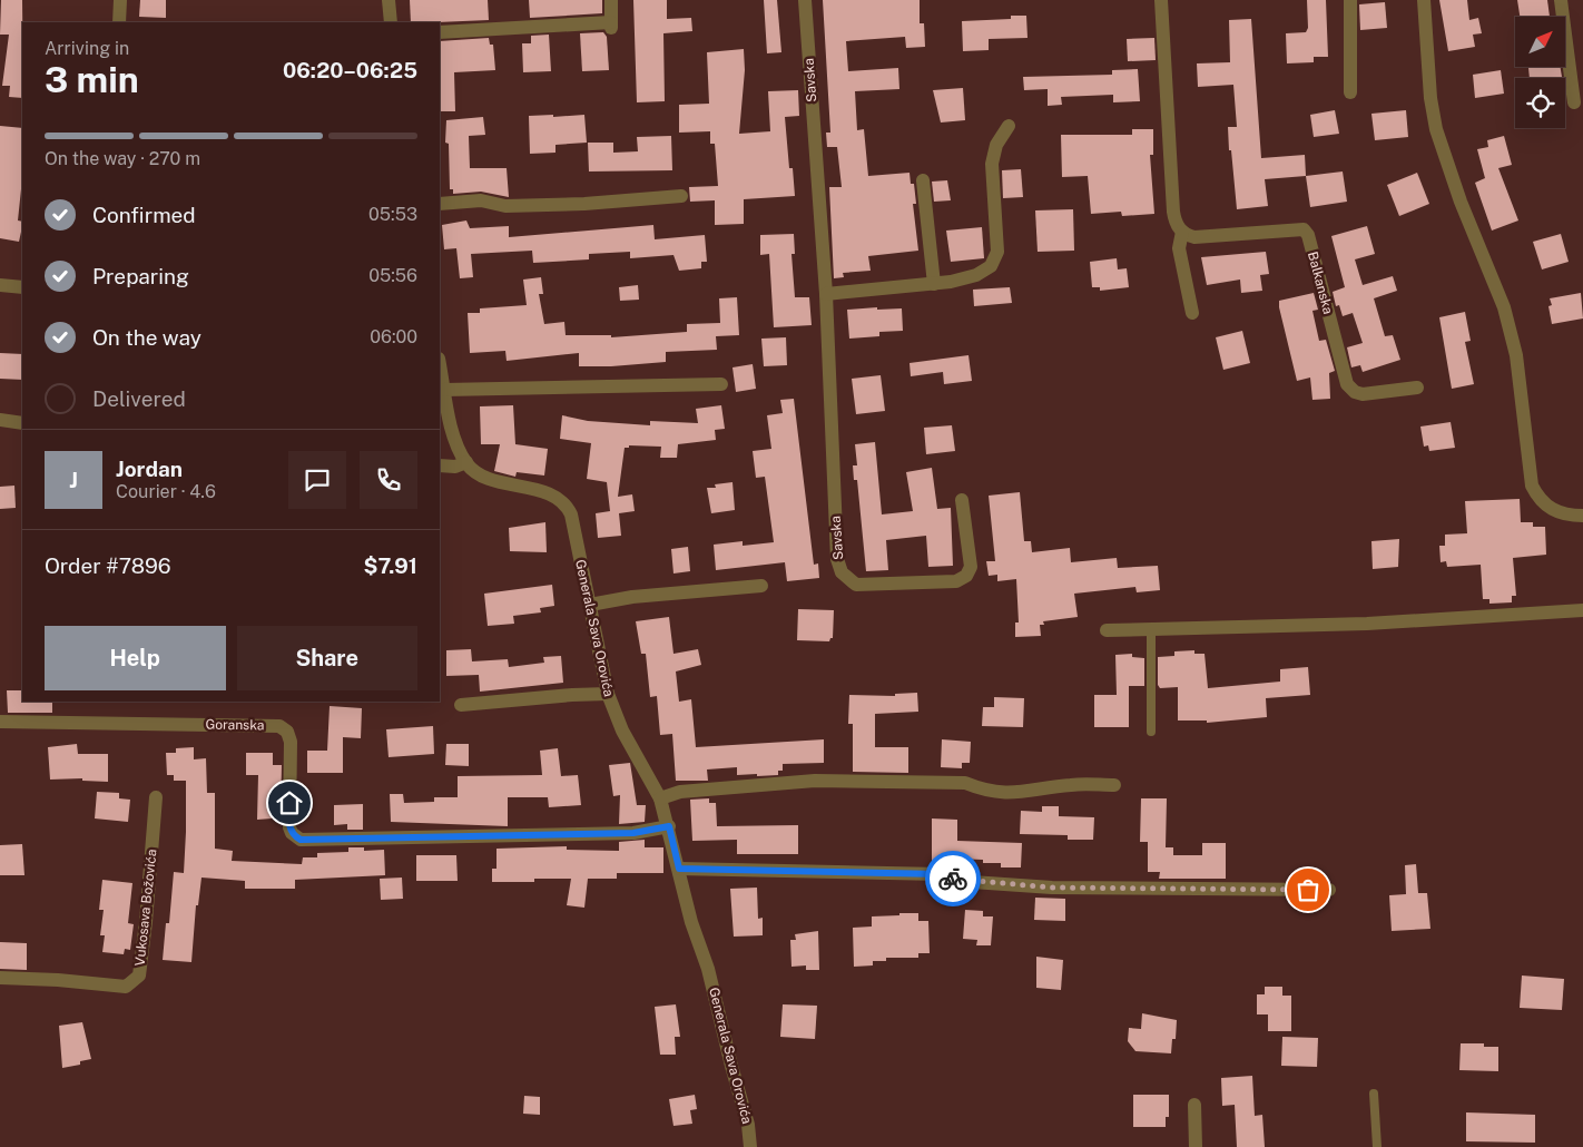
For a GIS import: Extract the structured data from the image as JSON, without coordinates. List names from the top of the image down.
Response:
{
  "streets": {
    "street": [
      "Savska",
      "Balkanska",
      "Generala Sava Orovića",
      "Goranska",
      "Vukosava Božovića"
    ]
  },
  "crossings": [
    ["Generala Sava Orovića", "Goranska"]
  ],
  "north": "top right",
  "page": {
    "heading": ["3 min", "Arriving in", "06:20–06:25"],
    "panel": [
      "Jordan",
      "Courier · 4.6",
      "Order #7896",
      "$7.91"
    ],
    "bar": "On the way · 270 m",
    "list": [
      ["Confirmed", "05:53"],
      ["Preparing", "05:56"],
      ["On the way", "06:00"],
      "Delivered"
    ],
    "round": "J",
    "buttons": ["Help", "Share"]
  }
}
